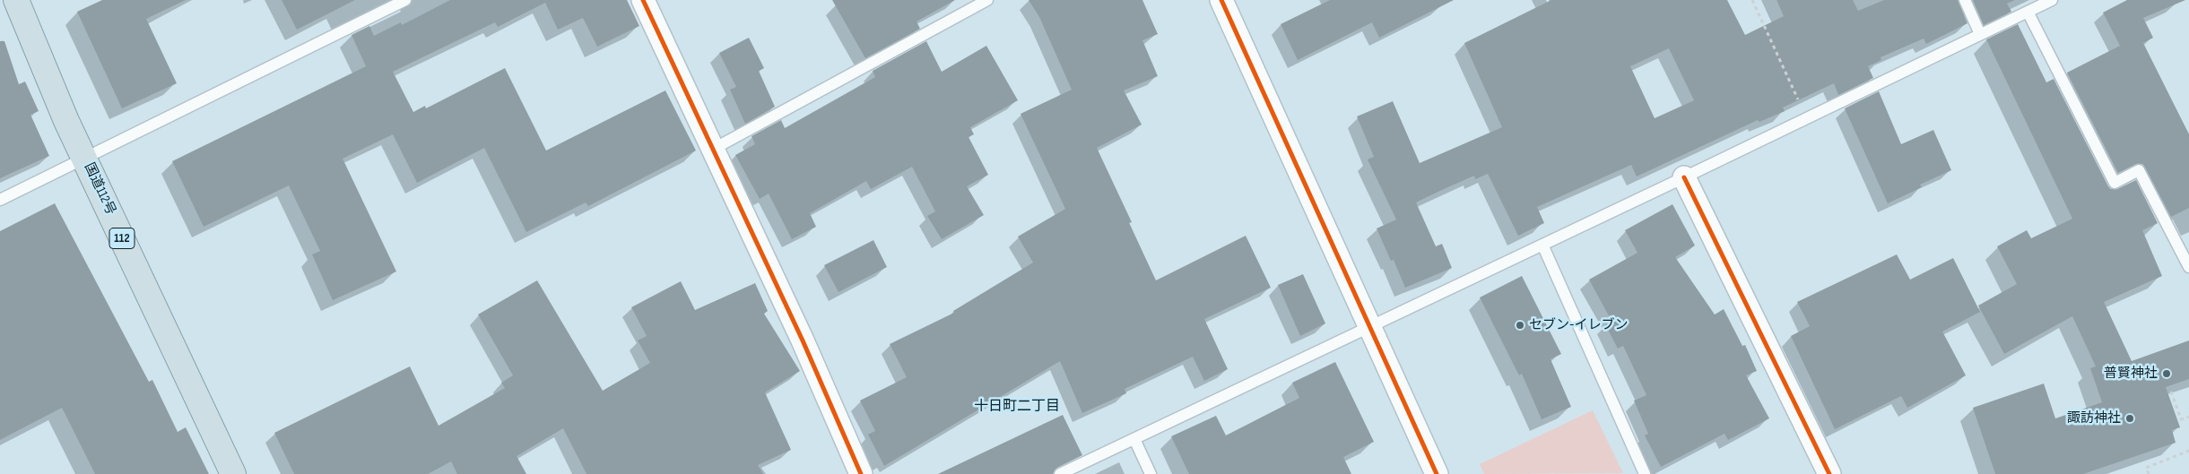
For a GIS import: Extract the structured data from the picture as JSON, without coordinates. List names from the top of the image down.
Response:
{
  "streets": {
    "highway": ["国道112号", "112"]
  },
  "districts": ["十日町二丁目"],
  "places": ["セブン-イレブン", "普賢神社", "諏訪神社"]
}
